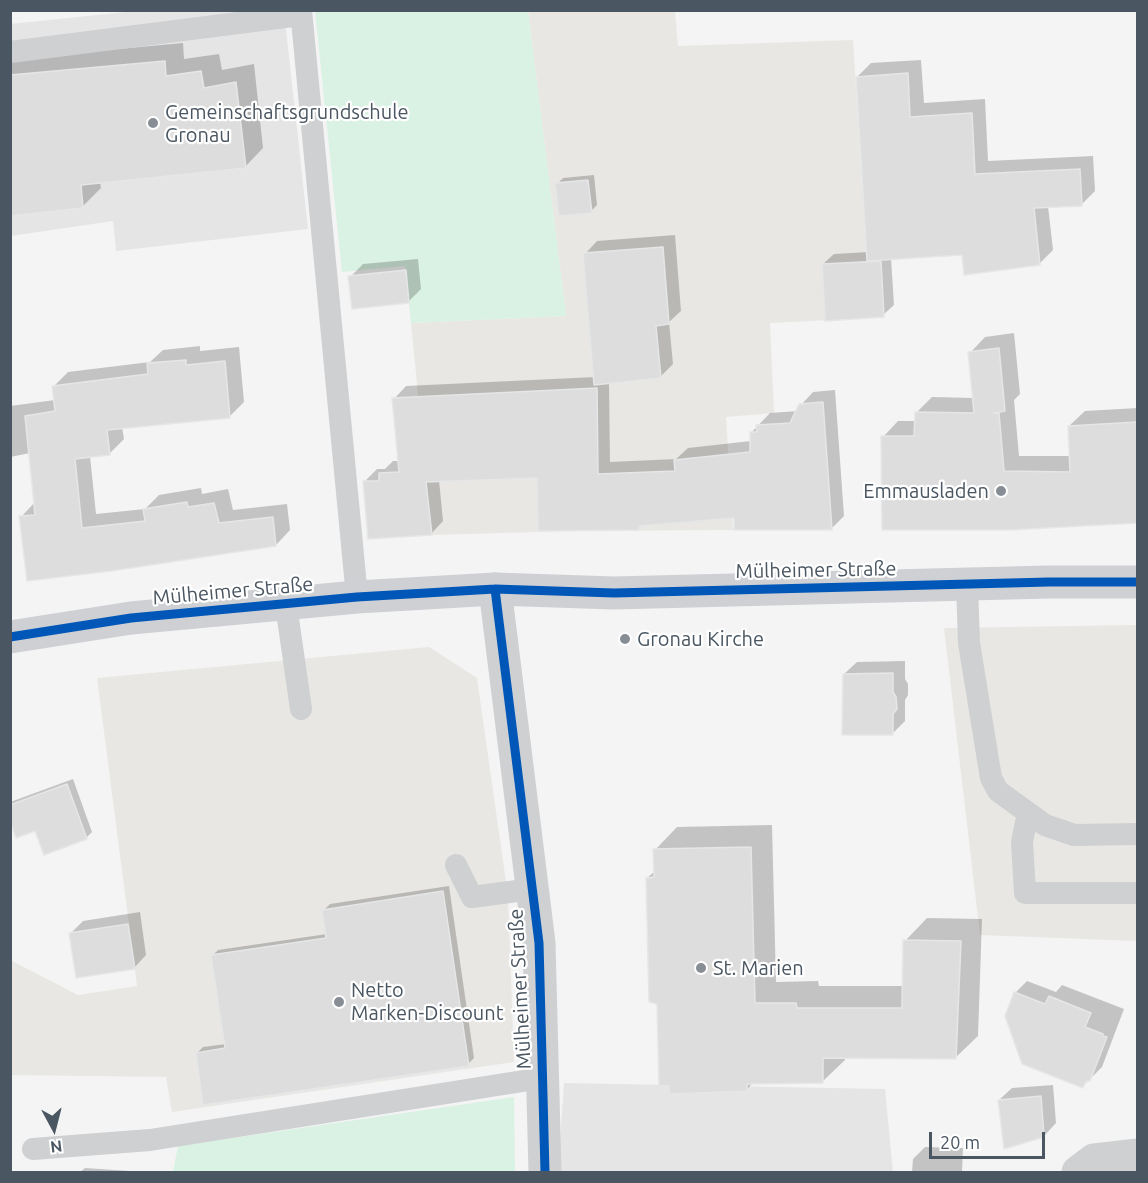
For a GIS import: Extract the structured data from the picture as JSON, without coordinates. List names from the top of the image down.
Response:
{
  "streets": {
    "main road": ["Mülheimer Straße"]
  },
  "places": [
    "Gemeinschaftsgrundschule Gronau",
    "Emmausladen",
    "Gronau Kirche",
    "St. Marien",
    "Netto Marken-Discount"
  ],
  "scale_bar": "20 m",
  "north": "bottom"
}
